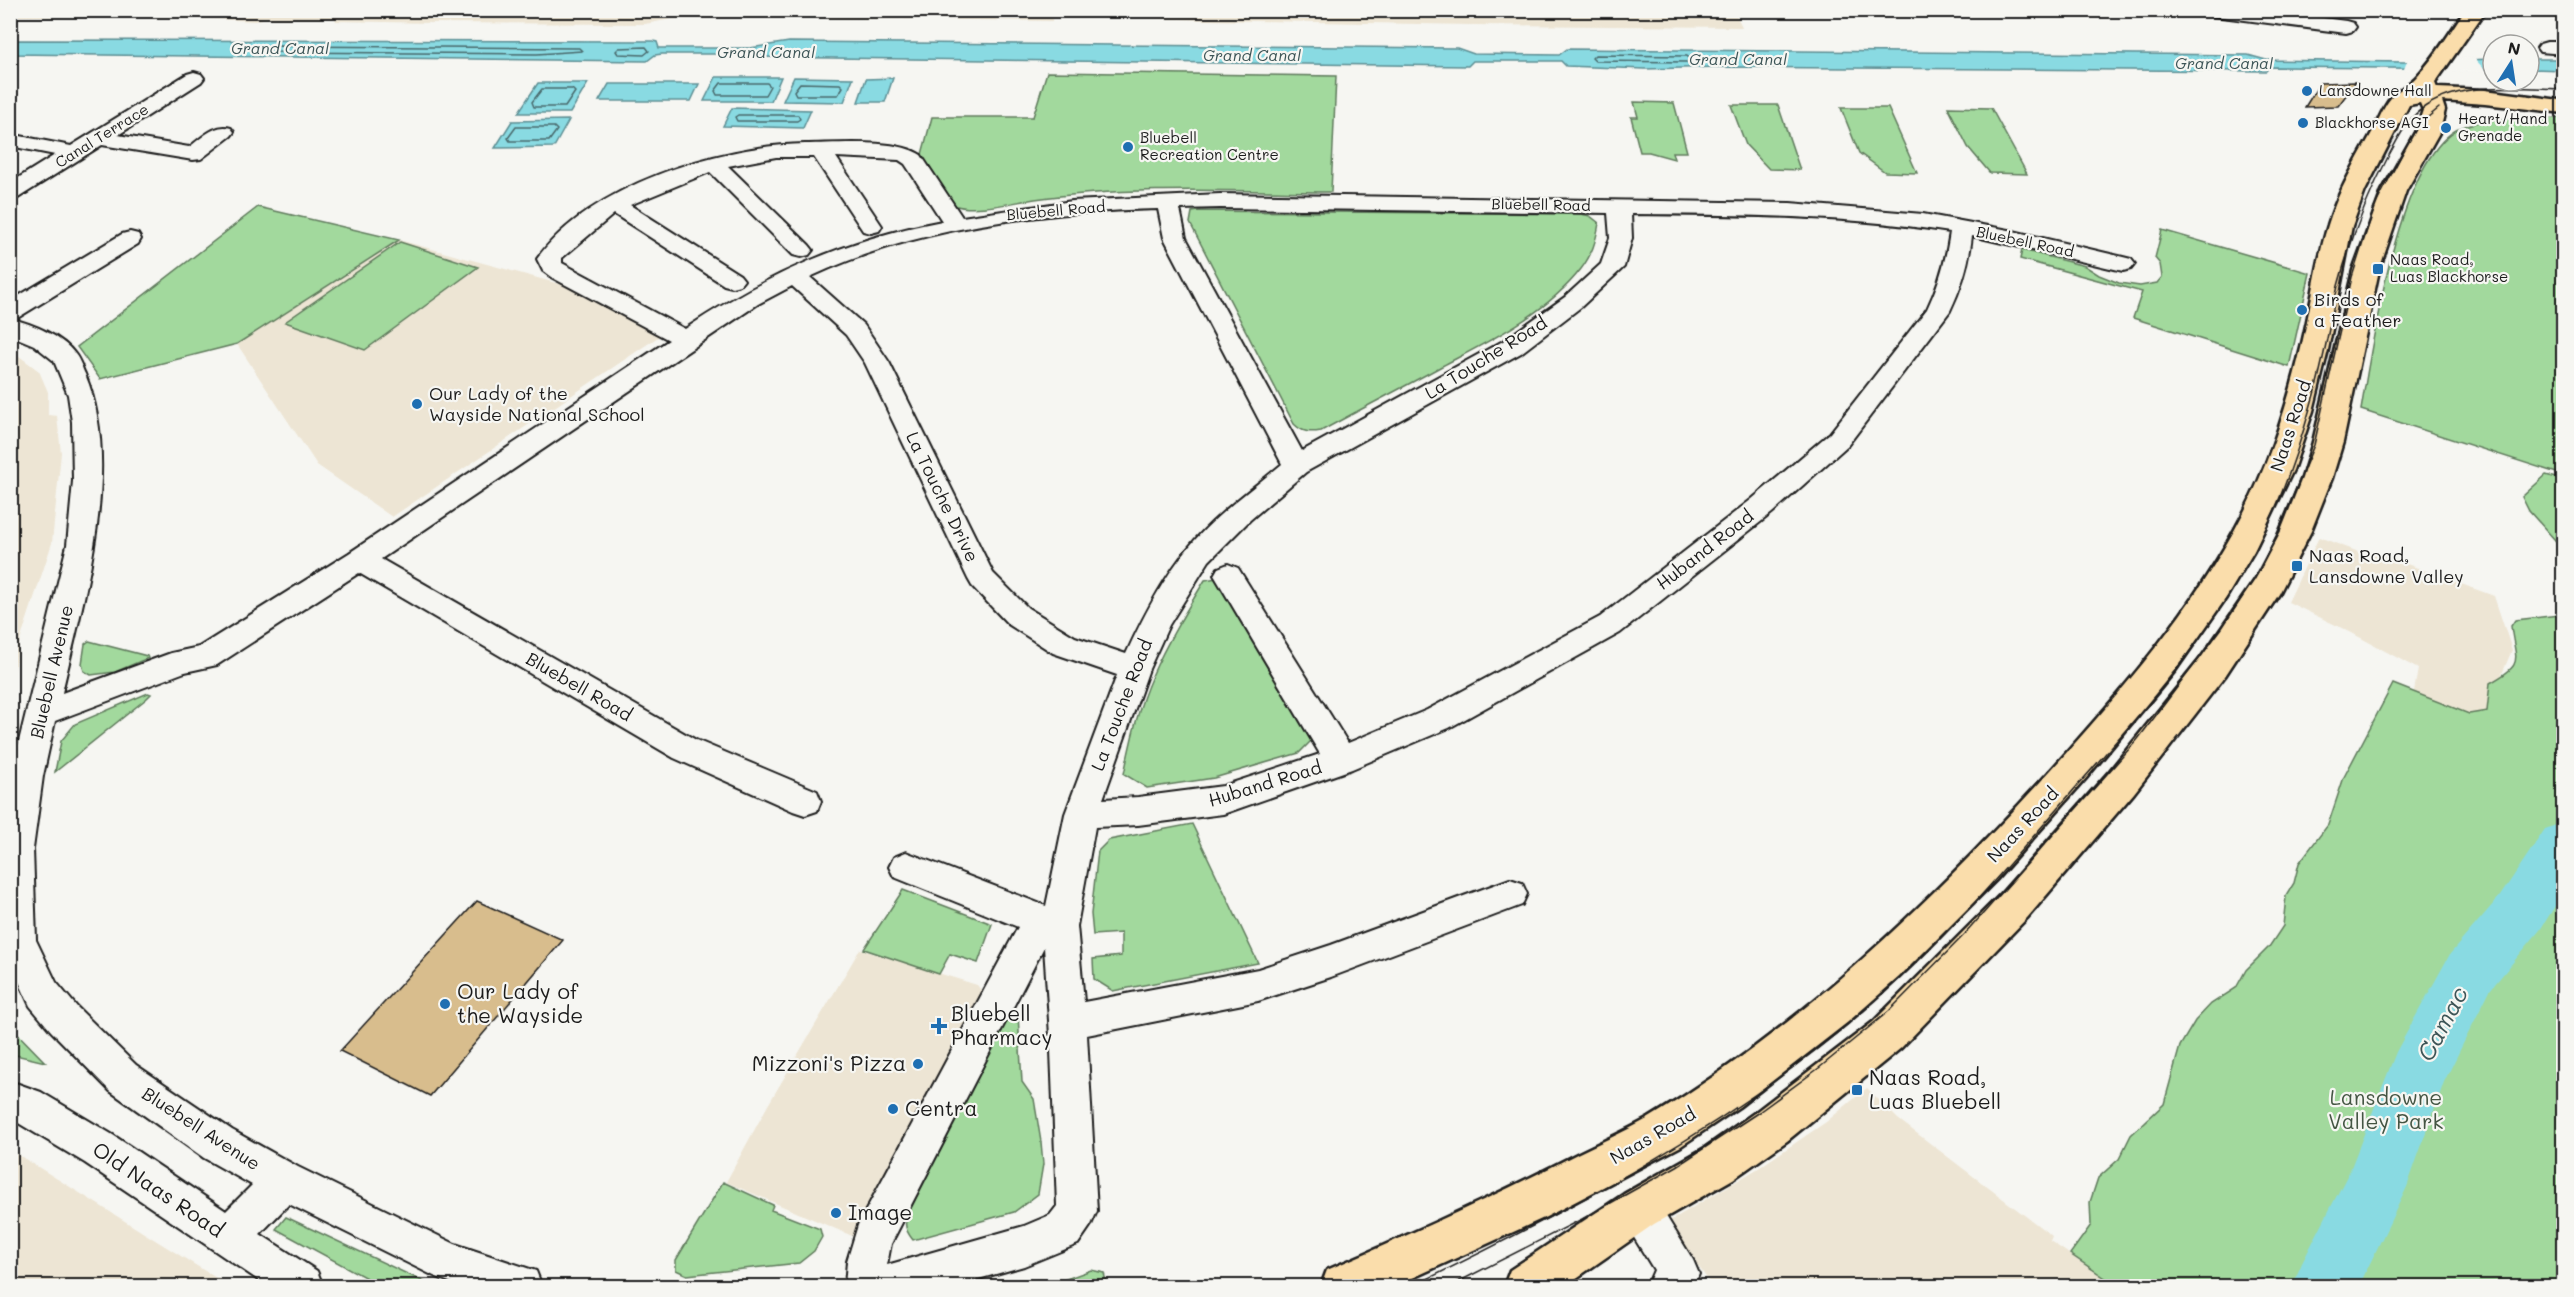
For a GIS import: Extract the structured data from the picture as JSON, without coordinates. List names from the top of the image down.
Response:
{
  "streets": {
    "main road": ["Naas Road"],
    "street": [
      "Canal Terrace",
      "Bluebell Road",
      "La Touche Road",
      "La Touche Drive",
      "Huband Road",
      "Bluebell Avenue",
      "Old Naas Road"
    ]
  },
  "crossings": [
    ["Bluebell Road", "La Touche Road"],
    ["Bluebell Road", "La Touche Drive"],
    ["Bluebell Road", "Huband Road"],
    ["Bluebell Road", "Bluebell Avenue"],
    ["La Touche Road", "La Touche Drive"],
    ["La Touche Road", "Huband Road"],
    ["Bluebell Avenue", "Old Naas Road"]
  ],
  "water": ["Grand Canal", "Camac"],
  "parks": ["Lansdowne Valley Park"],
  "places": {
    "other": [
      "Lansdowne Hall",
      "Blackhorse AGI",
      "Heart/Hand Grenade",
      "Bluebell Recreation Centre",
      "Birds of a Feather",
      "Our Lady of the Wayside National School",
      "Our Lady of the Wayside",
      "Mizzoni's Pizza",
      "Centra",
      "Image"
    ],
    "transit": ["Naas Road, Luas Blackhorse", "Naas Road, Lansdowne Valley", "Naas Road, Luas Bluebell"],
    "health": ["Bluebell Pharmacy"]
  },
  "north": "top"
}
